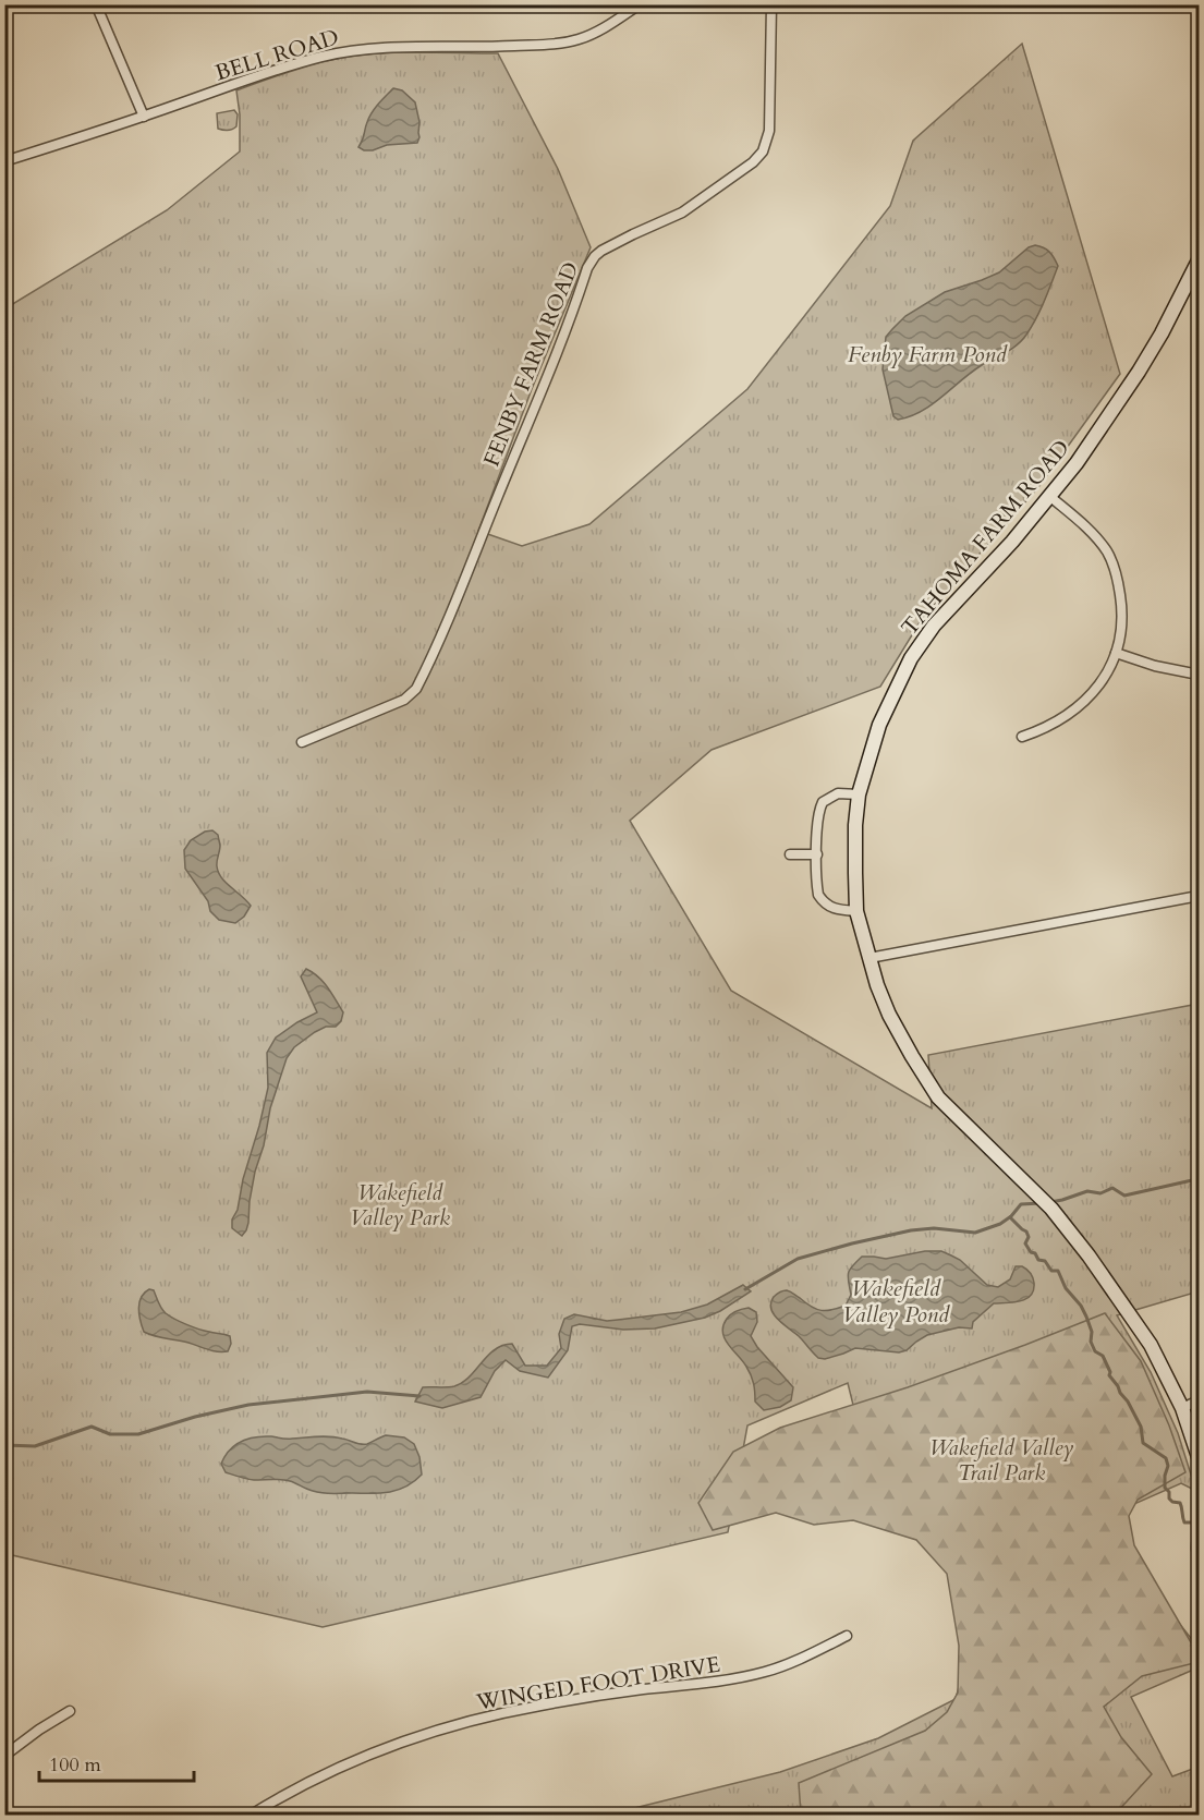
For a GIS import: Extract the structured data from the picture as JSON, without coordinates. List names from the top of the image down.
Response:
{
  "streets": {
    "street": [
      "BELL ROAD",
      "FENBY FARM ROAD",
      "TAHOMA FARM ROAD",
      "WINGED FOOT DRIVE"
    ]
  },
  "water": ["Fenby Farm Pond", "Wakefield Valley Pond"],
  "parks": ["Wakefield Valley Park", "Wakefield Valley Trail Park"],
  "scale_bar": "100 m"
}
